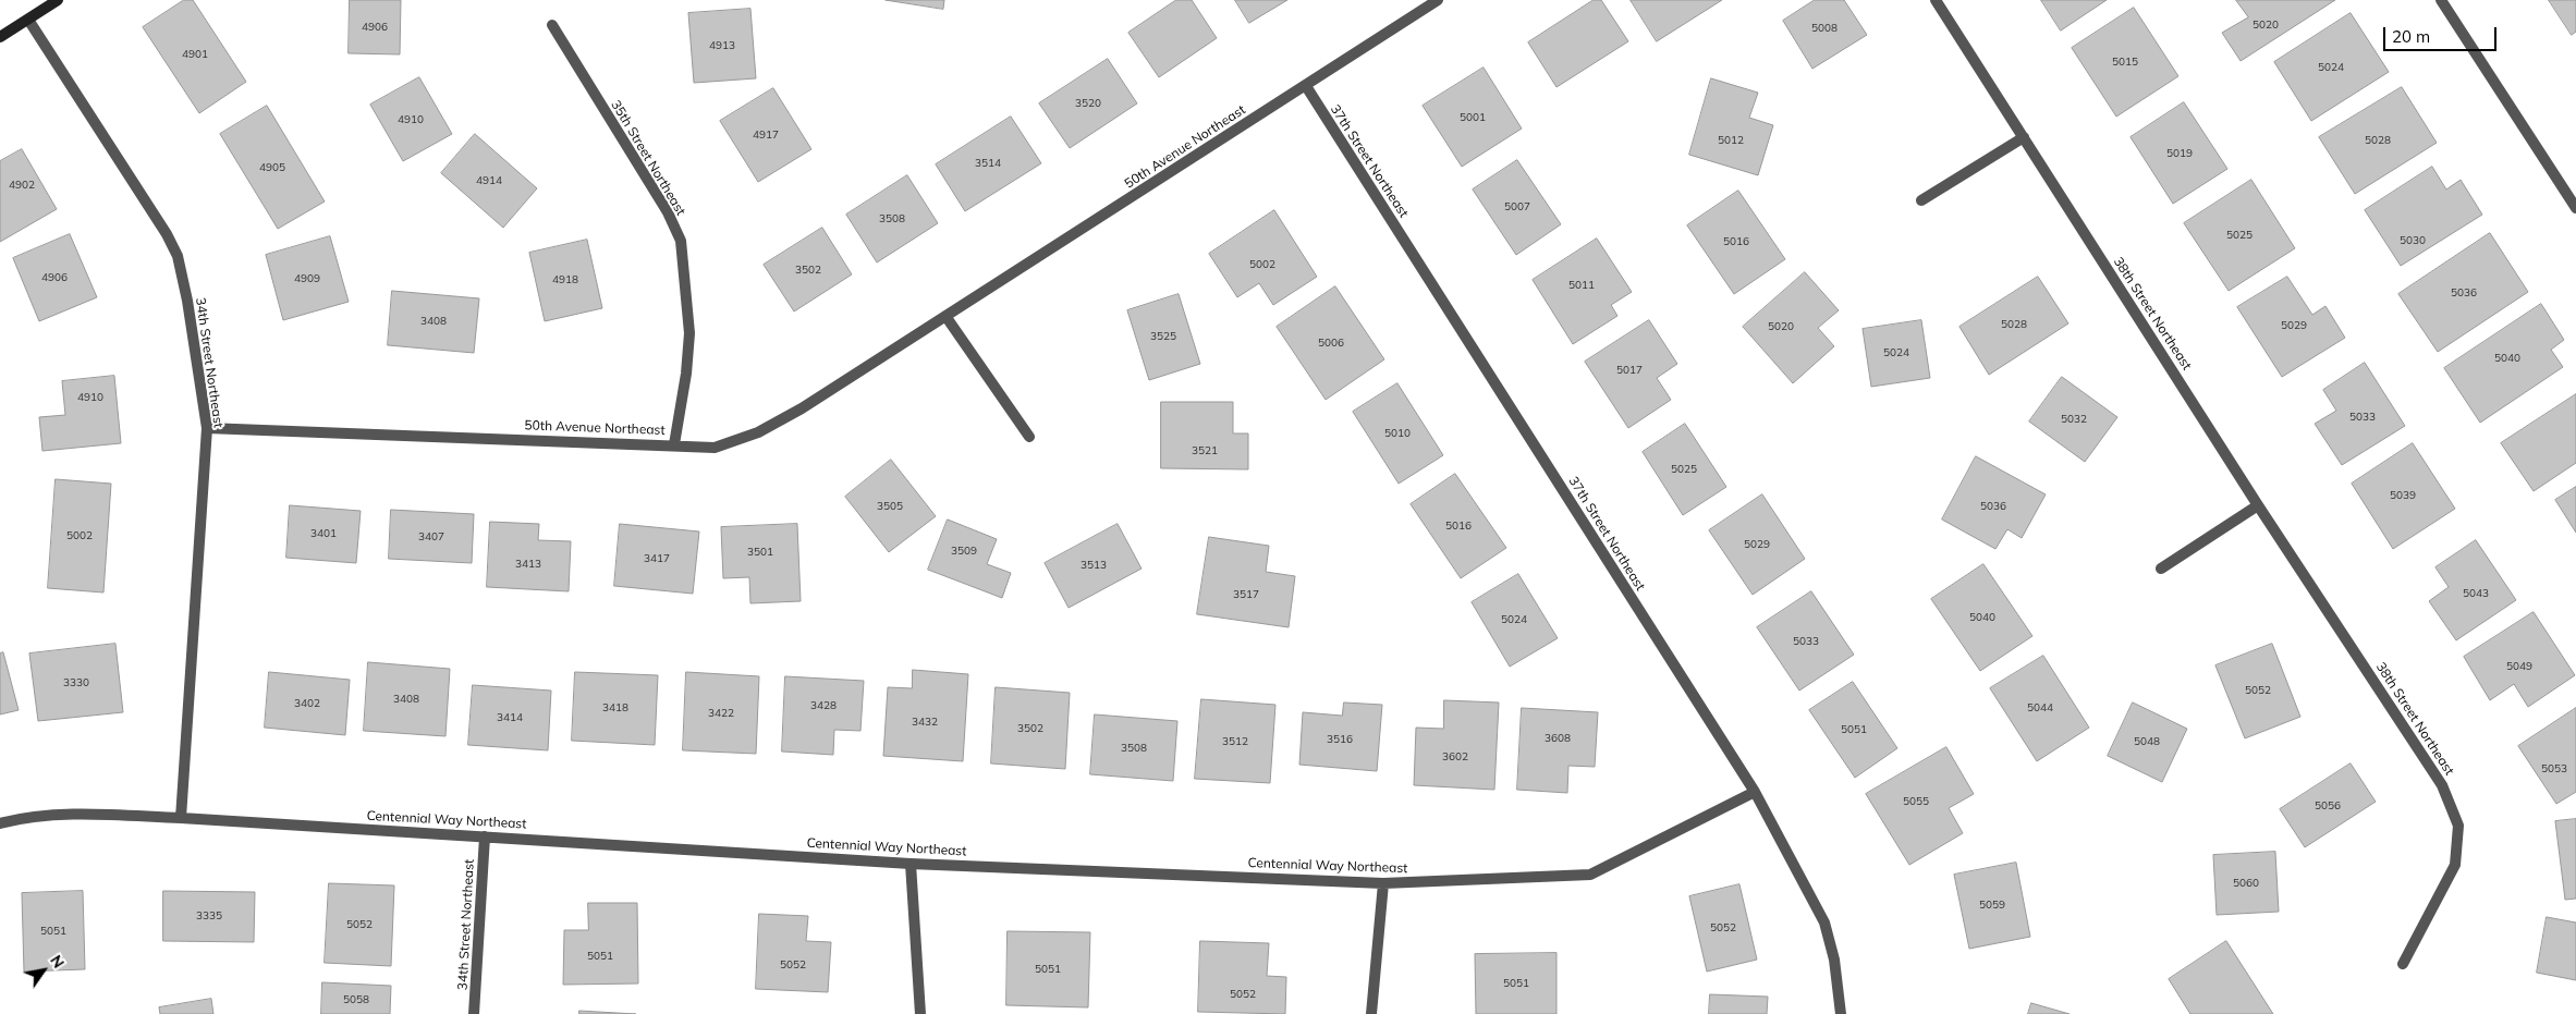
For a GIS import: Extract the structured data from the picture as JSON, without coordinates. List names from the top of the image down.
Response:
{
  "streets": {
    "street": [
      "50th Avenue Northeast",
      "35th Street Northeast",
      "37th Street Northeast",
      "38th Street Northeast",
      "34th Street Northeast",
      "Centennial Way Northeast"
    ]
  },
  "crossings": [
    ["50th Avenue Northeast", "35th Street Northeast"],
    ["50th Avenue Northeast", "37th Street Northeast"],
    ["50th Avenue Northeast", "34th Street Northeast"],
    ["37th Street Northeast", "Centennial Way Northeast"],
    ["34th Street Northeast", "Centennial Way Northeast"]
  ],
  "house_numbers": [
    "5020",
    "4906",
    "5008",
    "4913",
    "4901",
    "5015",
    "5024",
    "3520",
    "5001",
    "4910",
    "4917",
    "5012",
    "5028",
    "5019",
    "3514",
    "4905",
    "4914",
    "4902",
    "5007",
    "3508",
    "5025",
    "5030",
    "5016",
    "5002",
    "3502",
    "4906",
    "4909",
    "4918",
    "5011",
    "5036",
    "3408",
    "5028",
    "5029",
    "5020",
    "3525",
    "5006",
    "5024",
    "5040",
    "5017",
    "4910",
    "5033",
    "5032",
    "5010",
    "3521",
    "5025",
    "5039",
    "3505",
    "5036",
    "5016",
    "3401",
    "5002",
    "3407",
    "5029",
    "3509",
    "3501",
    "3417",
    "3413",
    "3513",
    "5043",
    "3517",
    "5040",
    "5024",
    "5033",
    "5049",
    "3330",
    "5052",
    "3408",
    "3402",
    "3428",
    "3418",
    "5044",
    "3422",
    "3414",
    "3432",
    "3502",
    "5051",
    "3608",
    "3516",
    "3512",
    "5048",
    "3508",
    "3602",
    "5053",
    "5055",
    "5056",
    "5060",
    "5059",
    "3335",
    "5052",
    "5052",
    "5051",
    "5051",
    "5052",
    "5051",
    "5051",
    "5052",
    "5058"
  ],
  "scale_bar": "20 m",
  "north": "top right"
}
